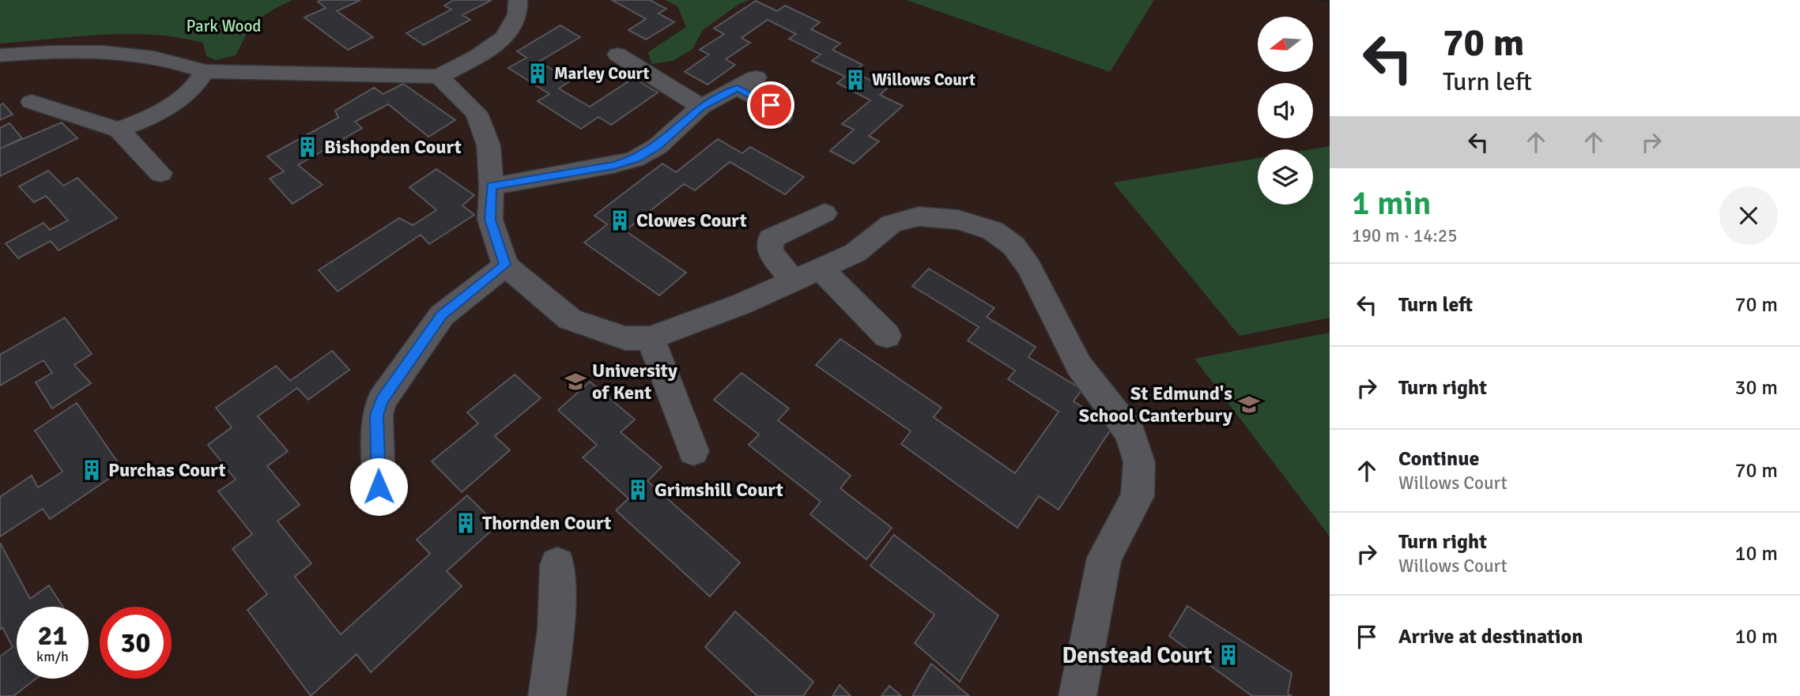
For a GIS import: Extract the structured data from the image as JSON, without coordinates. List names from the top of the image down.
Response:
{
  "parks": ["Park Wood"],
  "places": {
    "building": [
      "Marley Court",
      "Willows Court",
      "Bishopden Court",
      "Clowes Court",
      "Purchas Court",
      "Grimshill Court",
      "Thornden Court",
      "Denstead Court"
    ],
    "school or university": ["University of Kent", "St Edmund's School Canterbury"]
  },
  "north": "left",
  "page": {
    "turn": ["70 m", "Turn left"],
    "heading": ["1 min", "190 m · 14:25"],
    "list": [
      {
        "name": "Turn left",
        "value": "70 m"
      },
      {
        "name": "Turn right",
        "value": "30 m"
      },
      {
        "name": "Continue",
        "note": "Willows Court",
        "value": "70 m"
      },
      {
        "name": "Turn right",
        "note": "Willows Court",
        "value": "10 m"
      },
      {
        "name": "Arrive at destination",
        "value": "10 m"
      }
    ],
    "speed": "21 km/h",
    "limit": "30"
  }
}
